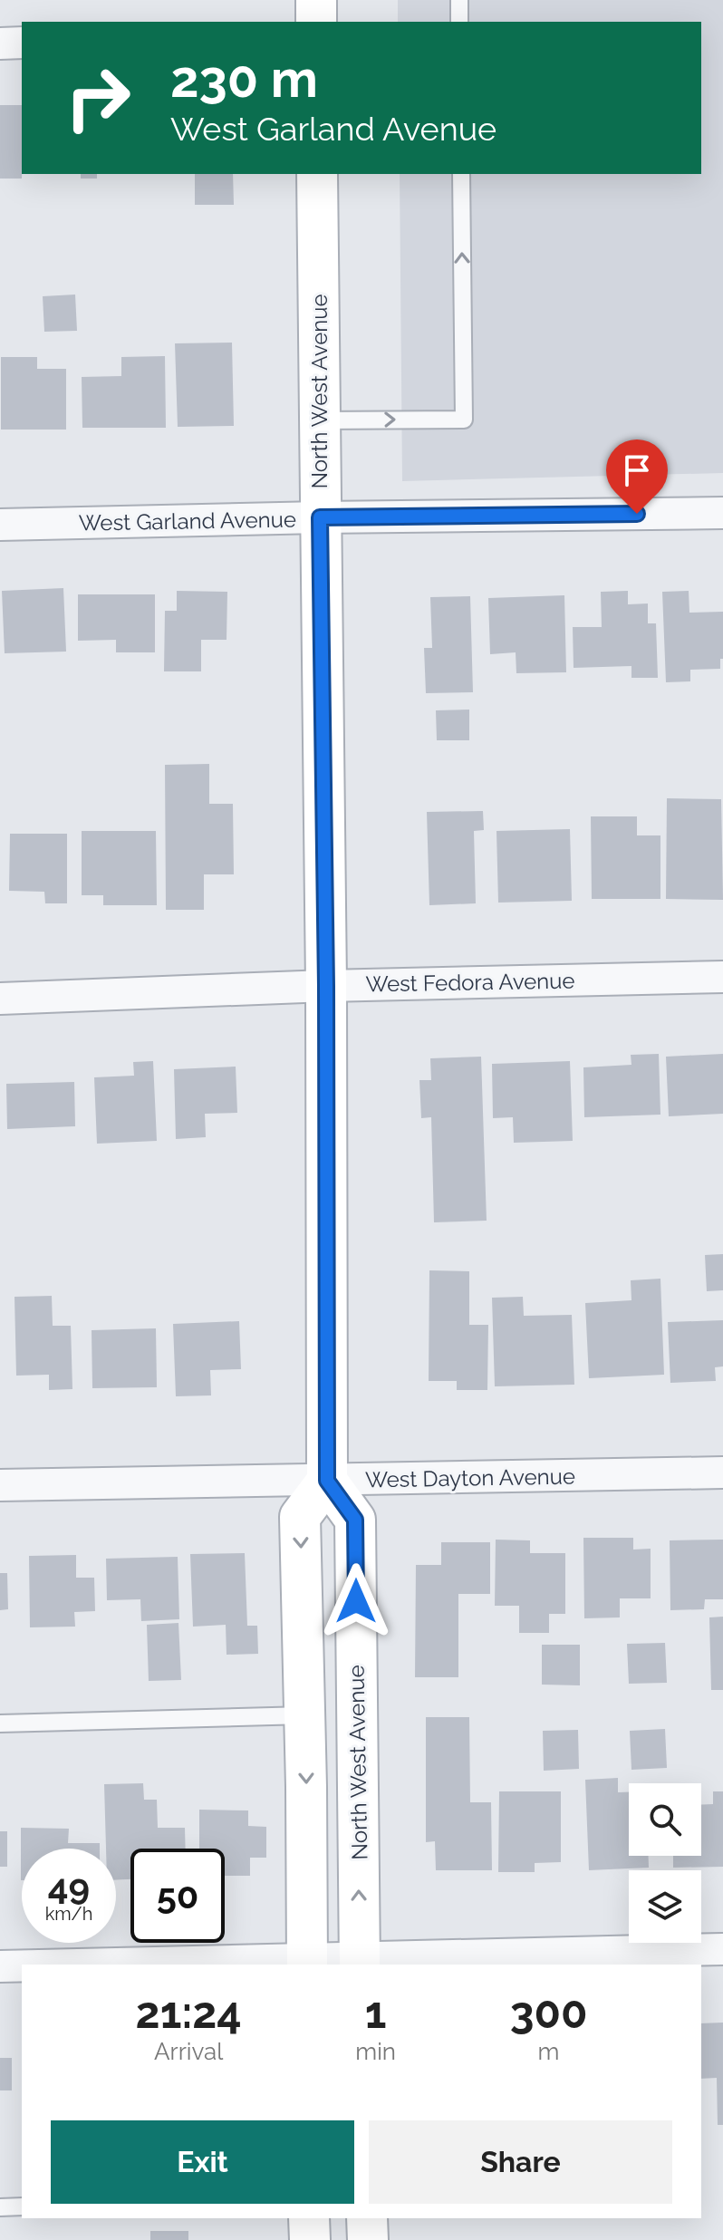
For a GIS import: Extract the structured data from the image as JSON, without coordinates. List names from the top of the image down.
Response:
{
  "streets": {
    "main road": ["North West Avenue"],
    "street": ["West Garland Avenue", "West Fedora Avenue", "West Dayton Avenue"]
  },
  "crossings": [
    ["North West Avenue", "West Garland Avenue"],
    ["North West Avenue", "West Fedora Avenue"],
    ["North West Avenue", "West Dayton Avenue"]
  ],
  "page": {
    "turn": ["230 m", "West Garland Avenue"],
    "speed": "49 km/h",
    "limit": "50",
    "eta": [
      "21:24",
      "Arrival",
      "1",
      "min",
      "300",
      "m"
    ],
    "buttons": ["Exit", "Share"]
  }
}
